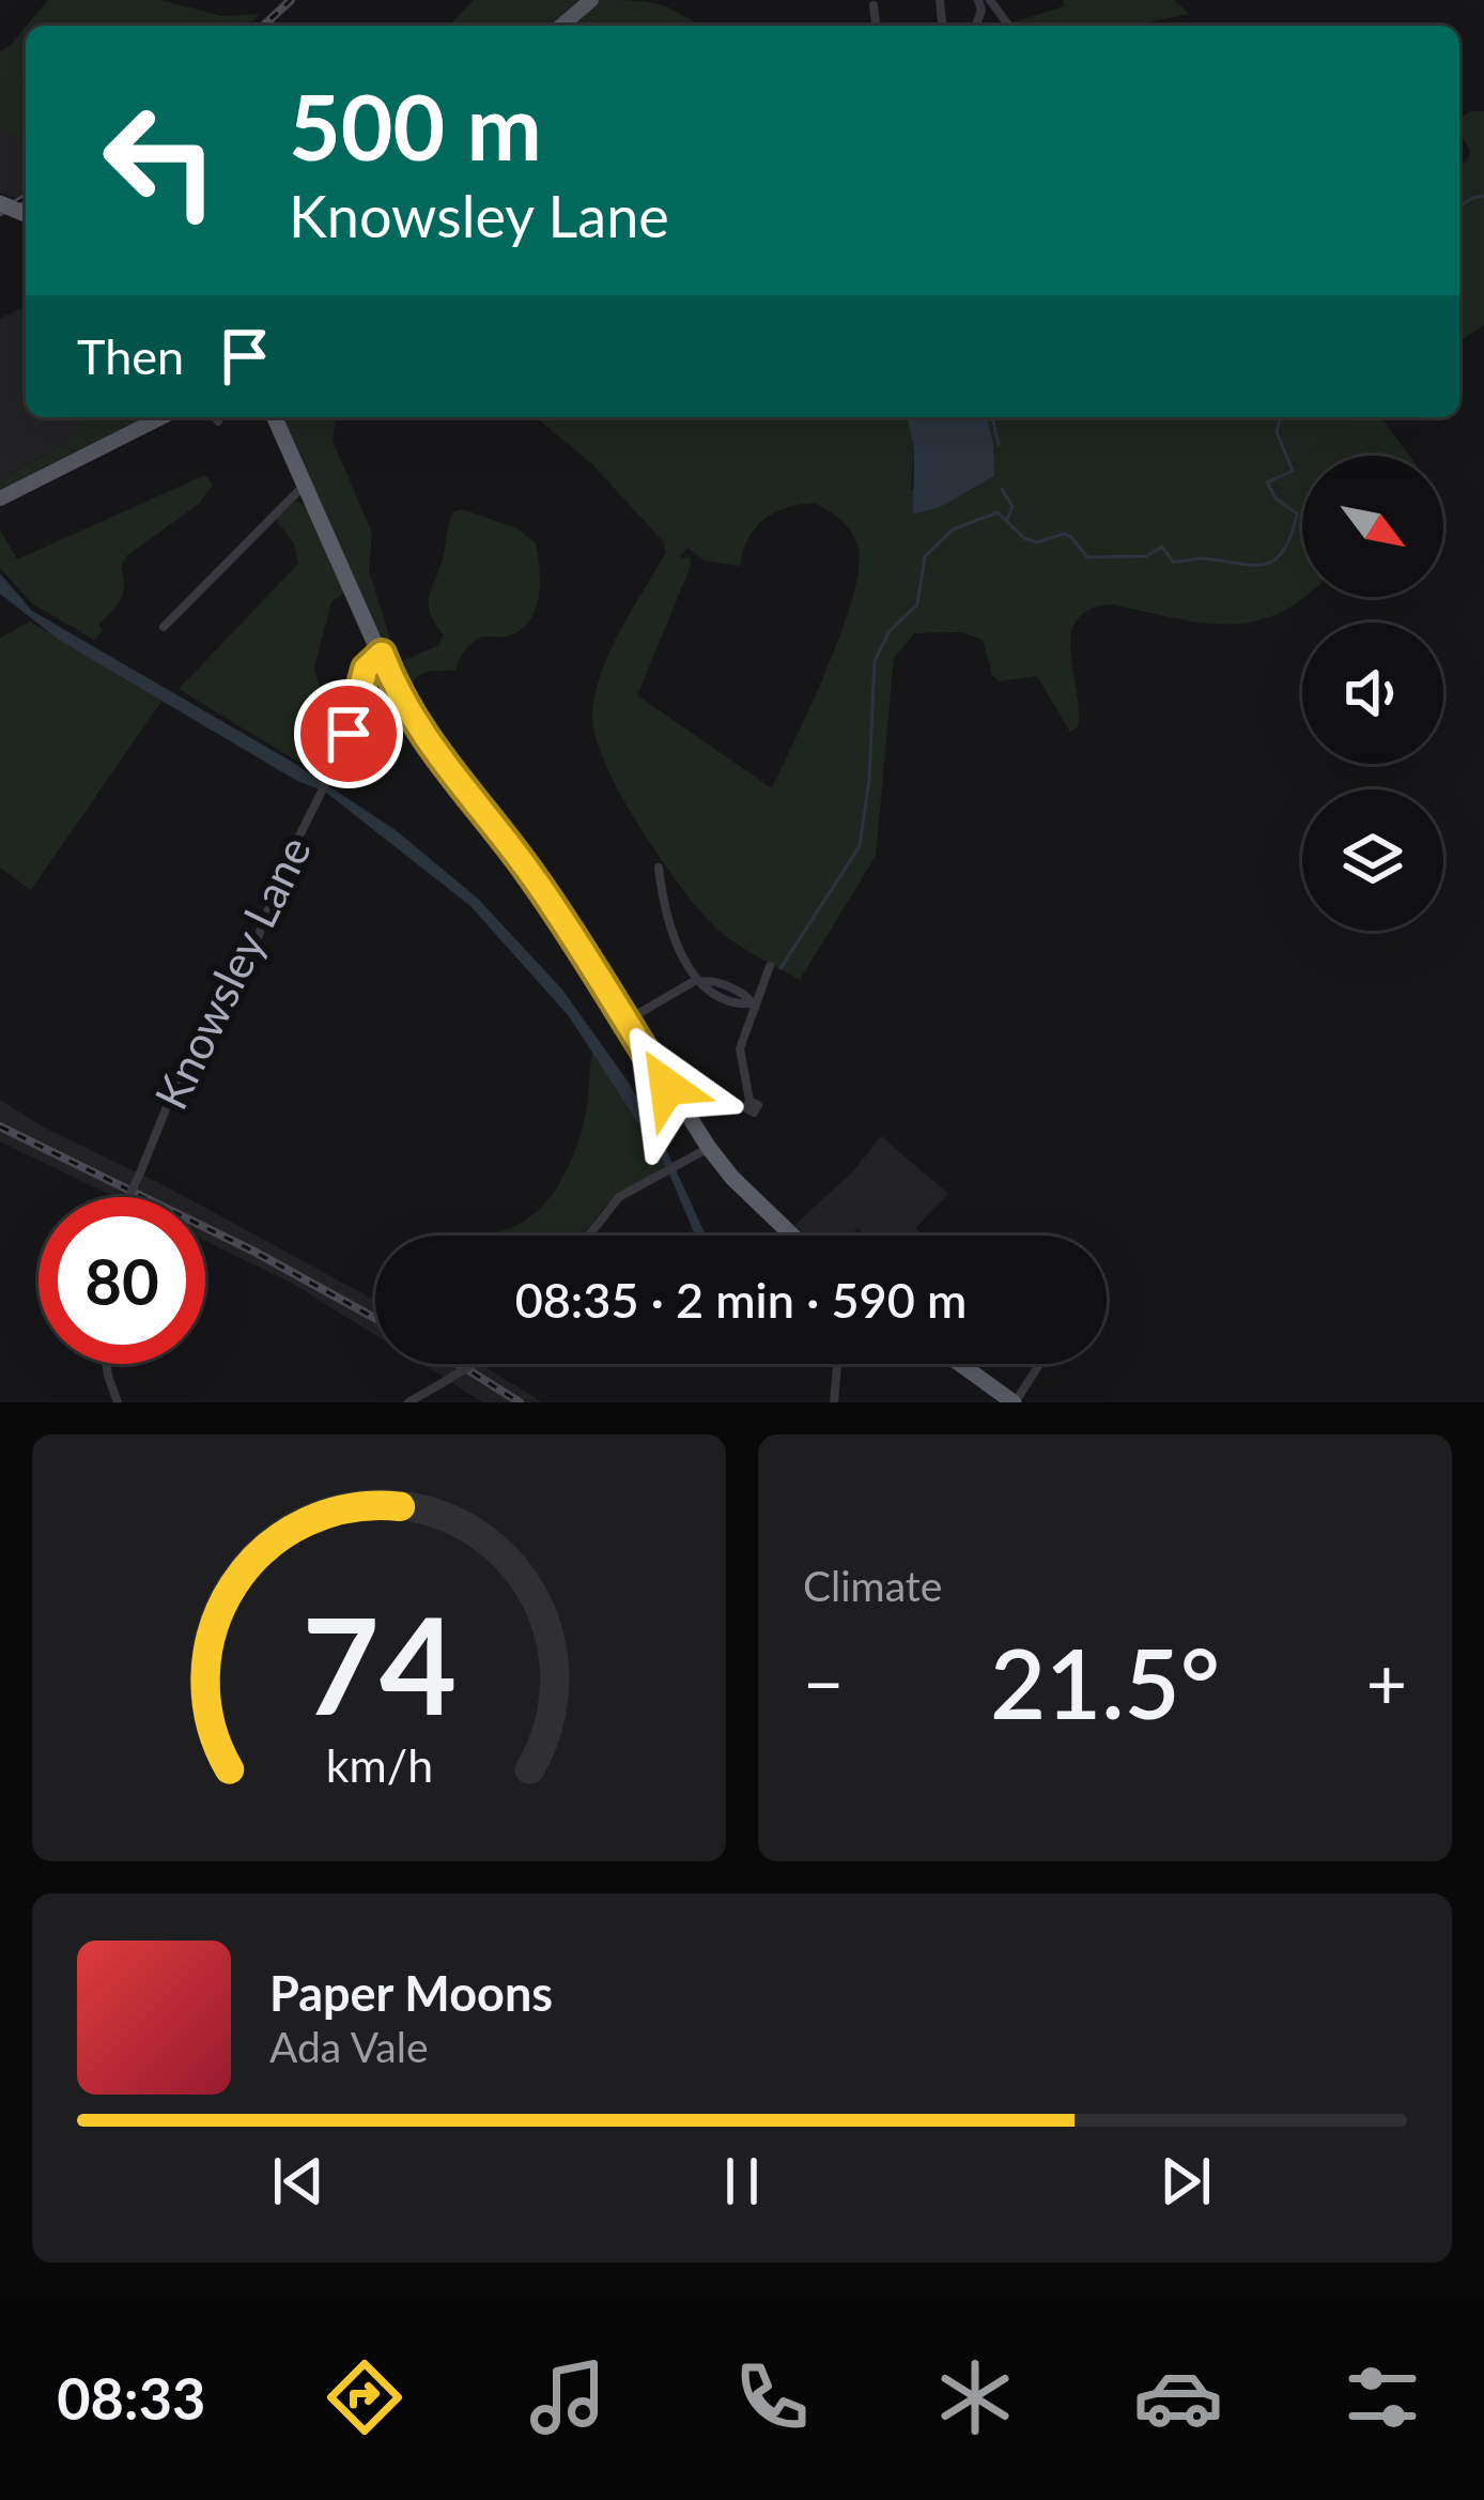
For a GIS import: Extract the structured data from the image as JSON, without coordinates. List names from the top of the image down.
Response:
{
  "streets": {
    "street": ["Knowsley Lane"]
  },
  "north": "bottom right",
  "page": {
    "turn": ["500 m", "Knowsley Lane"],
    "then": "Then",
    "limit": "80",
    "trip": "08:35 · 2 min · 590 m",
    "tile": "Climate",
    "heat": ["−", "21.5°", "+"],
    "song": ["Paper Moons", "Ada Vale"],
    "tabs": "08:33",
    "gauge": ["74", "km/h"]
  }
}
